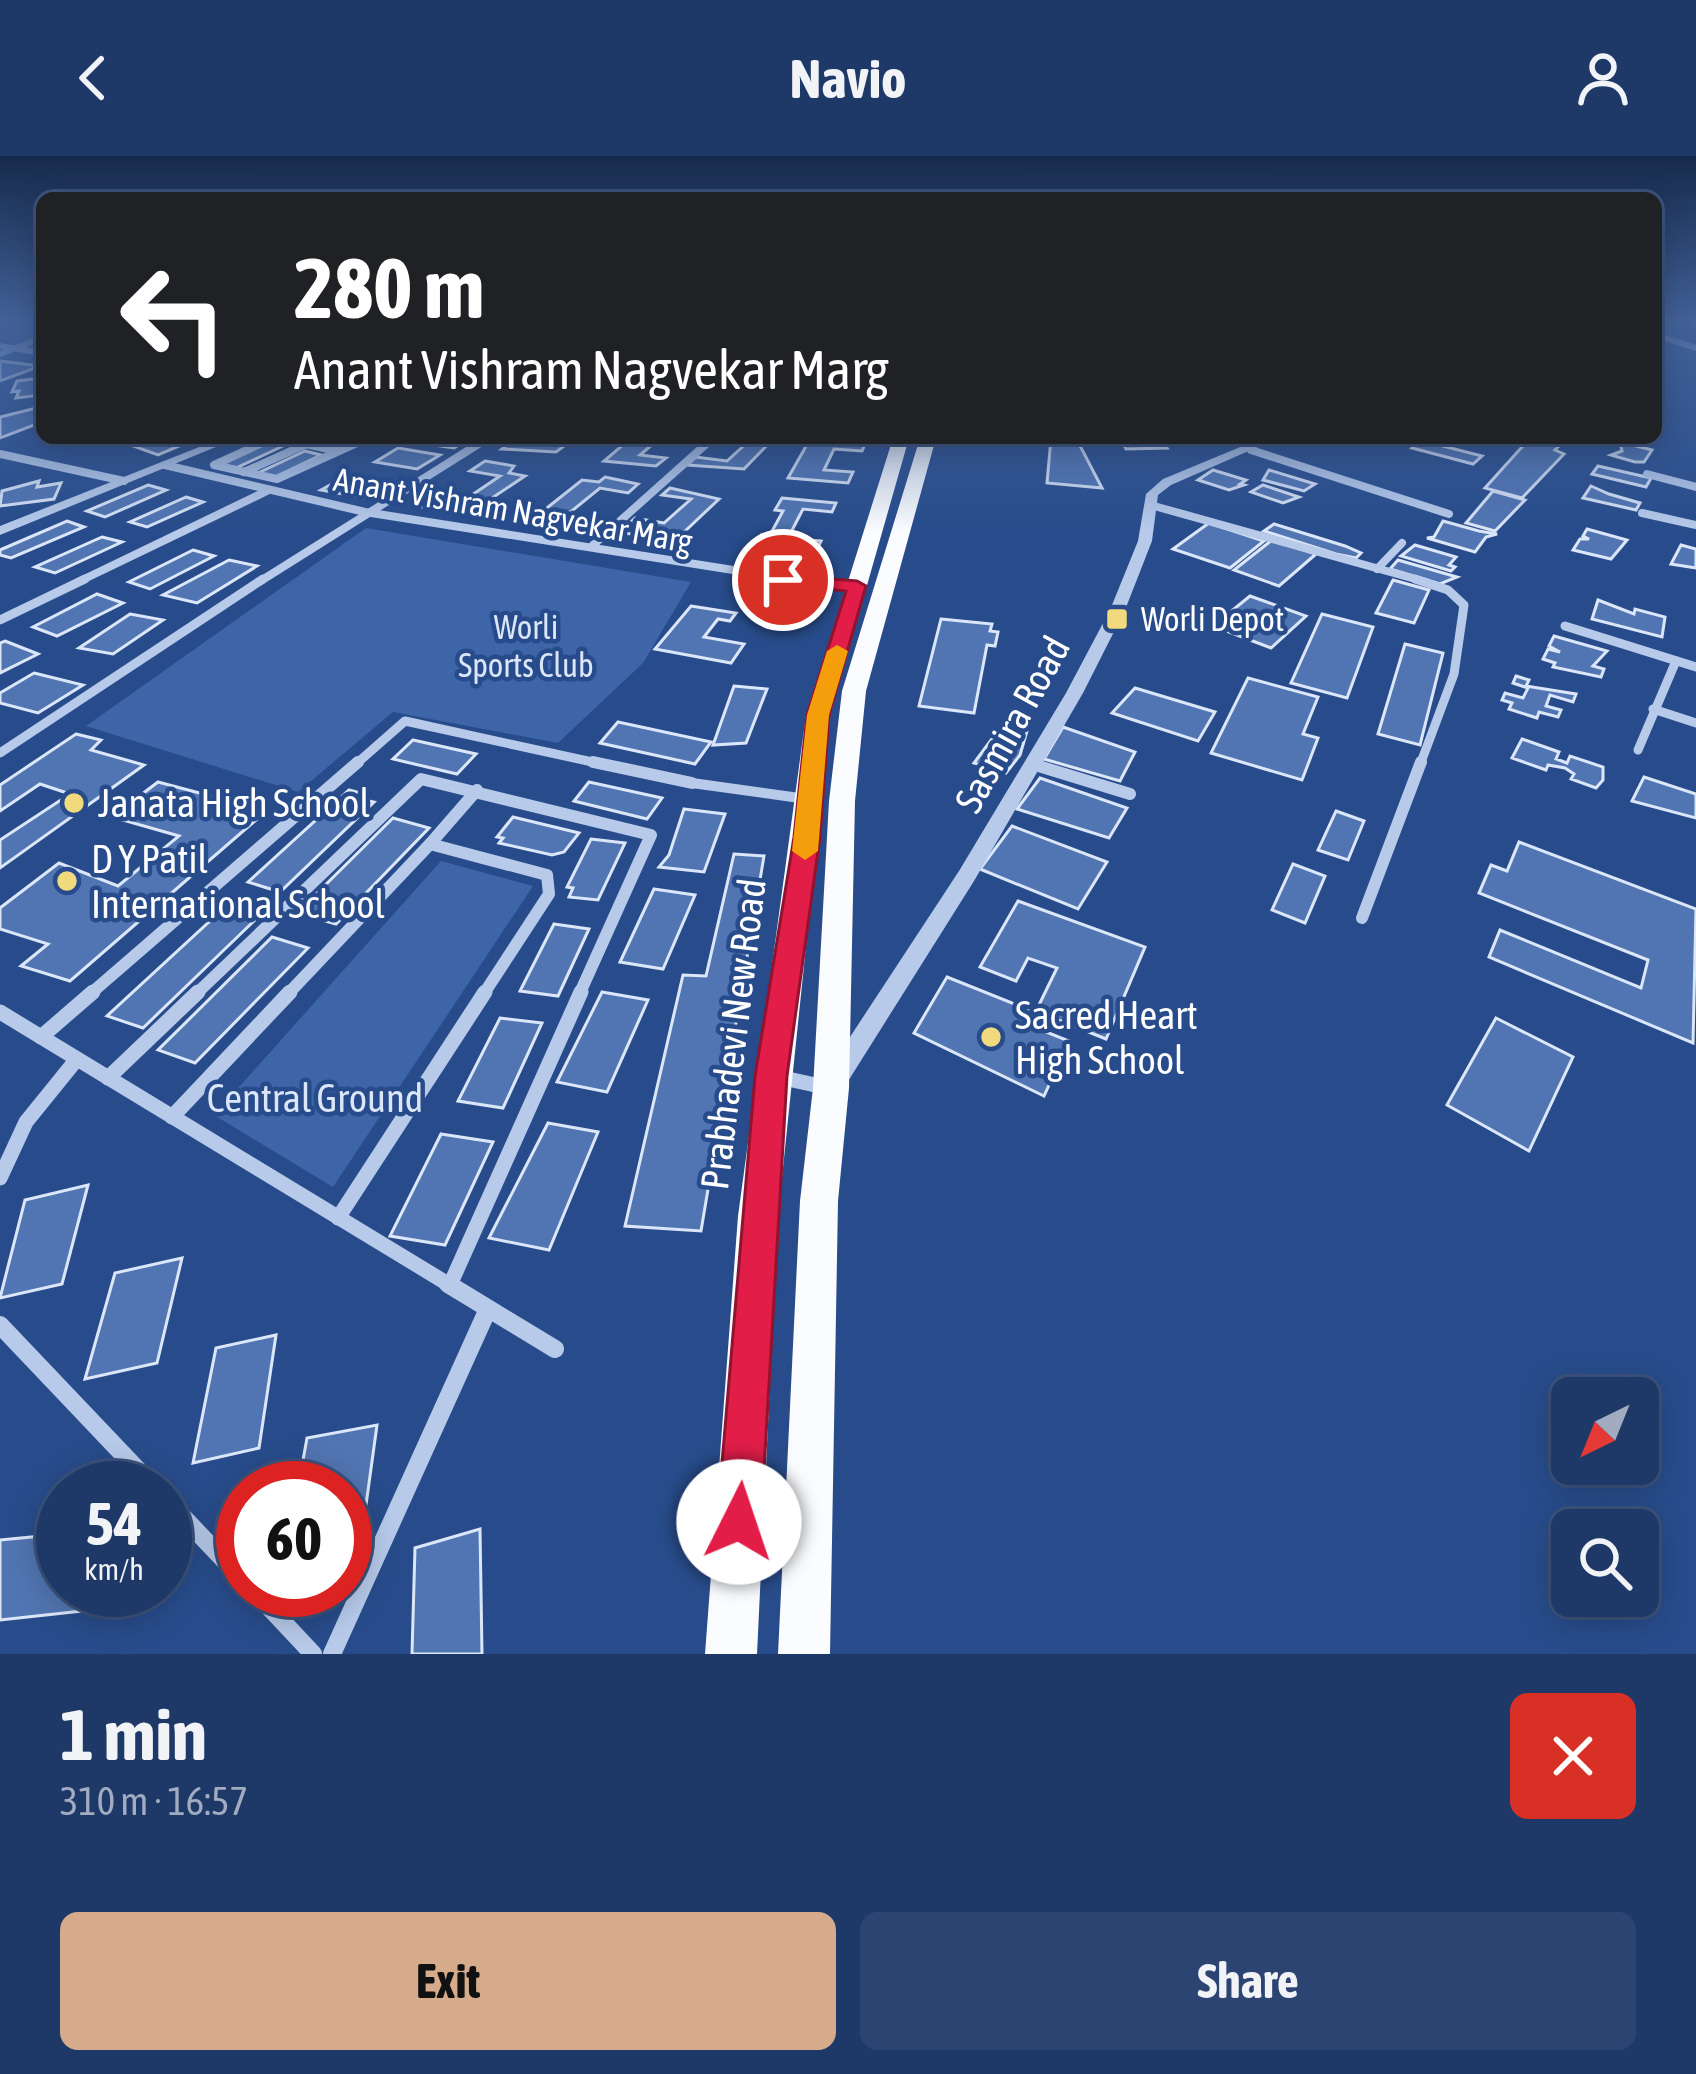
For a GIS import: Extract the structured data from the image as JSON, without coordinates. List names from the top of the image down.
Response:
{
  "streets": {
    "main road": ["Prabhadevi New Road"],
    "street": ["Anant Vishram Nagvekar Marg", "Sasmira Road"]
  },
  "crossings": [
    ["Anant Vishram Nagvekar Marg", "Prabhadevi New Road"]
  ],
  "parks": ["Worli Sports Club", "Central Ground"],
  "places": {
    "transit": ["Worli Depot"],
    "other": ["Janata High School", "D Y Patil International School", "Sacred Heart High School"]
  },
  "north": "bottom left",
  "page": {
    "header": "Navio",
    "turn": ["280 m", "Anant Vishram Nagvekar Marg"],
    "speed": "54 km/h",
    "limit": "60",
    "heading": ["1 min", "310 m · 16:57"],
    "buttons": ["Exit", "Share"]
  }
}
